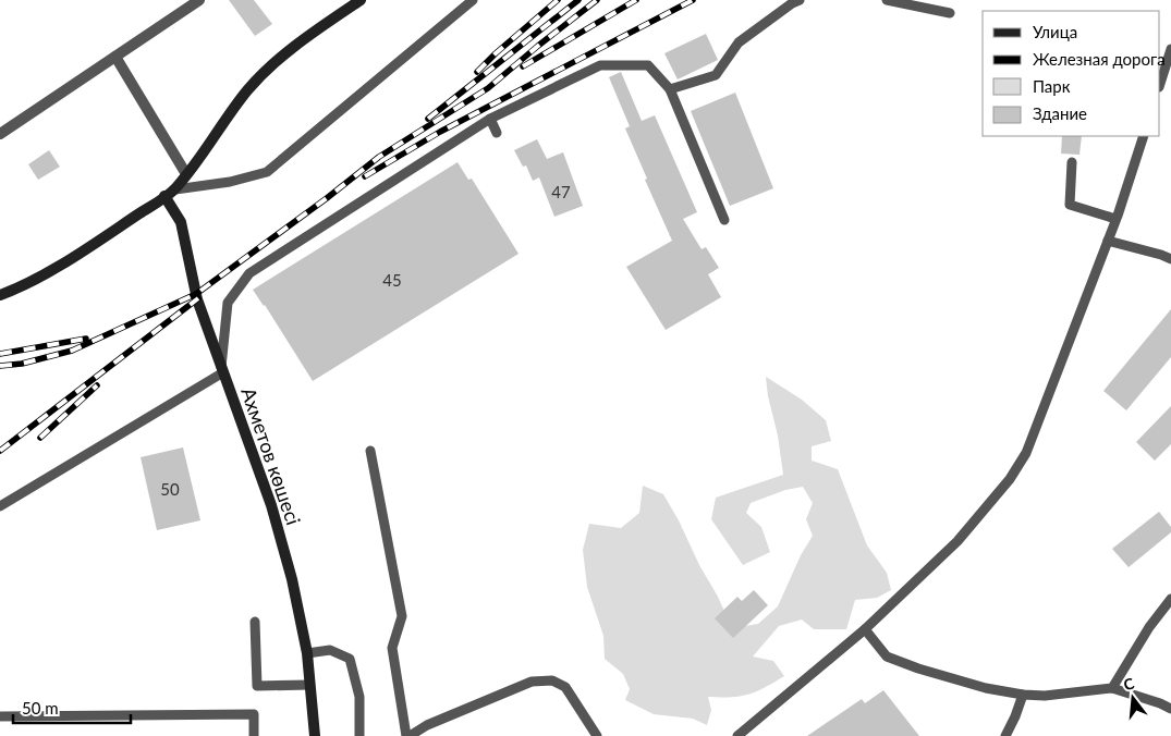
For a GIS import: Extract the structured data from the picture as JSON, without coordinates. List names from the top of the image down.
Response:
{
  "streets": {
    "street": ["Ахметов көшесі"]
  },
  "house_numbers": ["47", "45", "50"],
  "legend": [
    "Улица",
    "Железная дорога",
    "Парк",
    "Здание"
  ],
  "scale_bar": "50 m",
  "north": "top"
}
